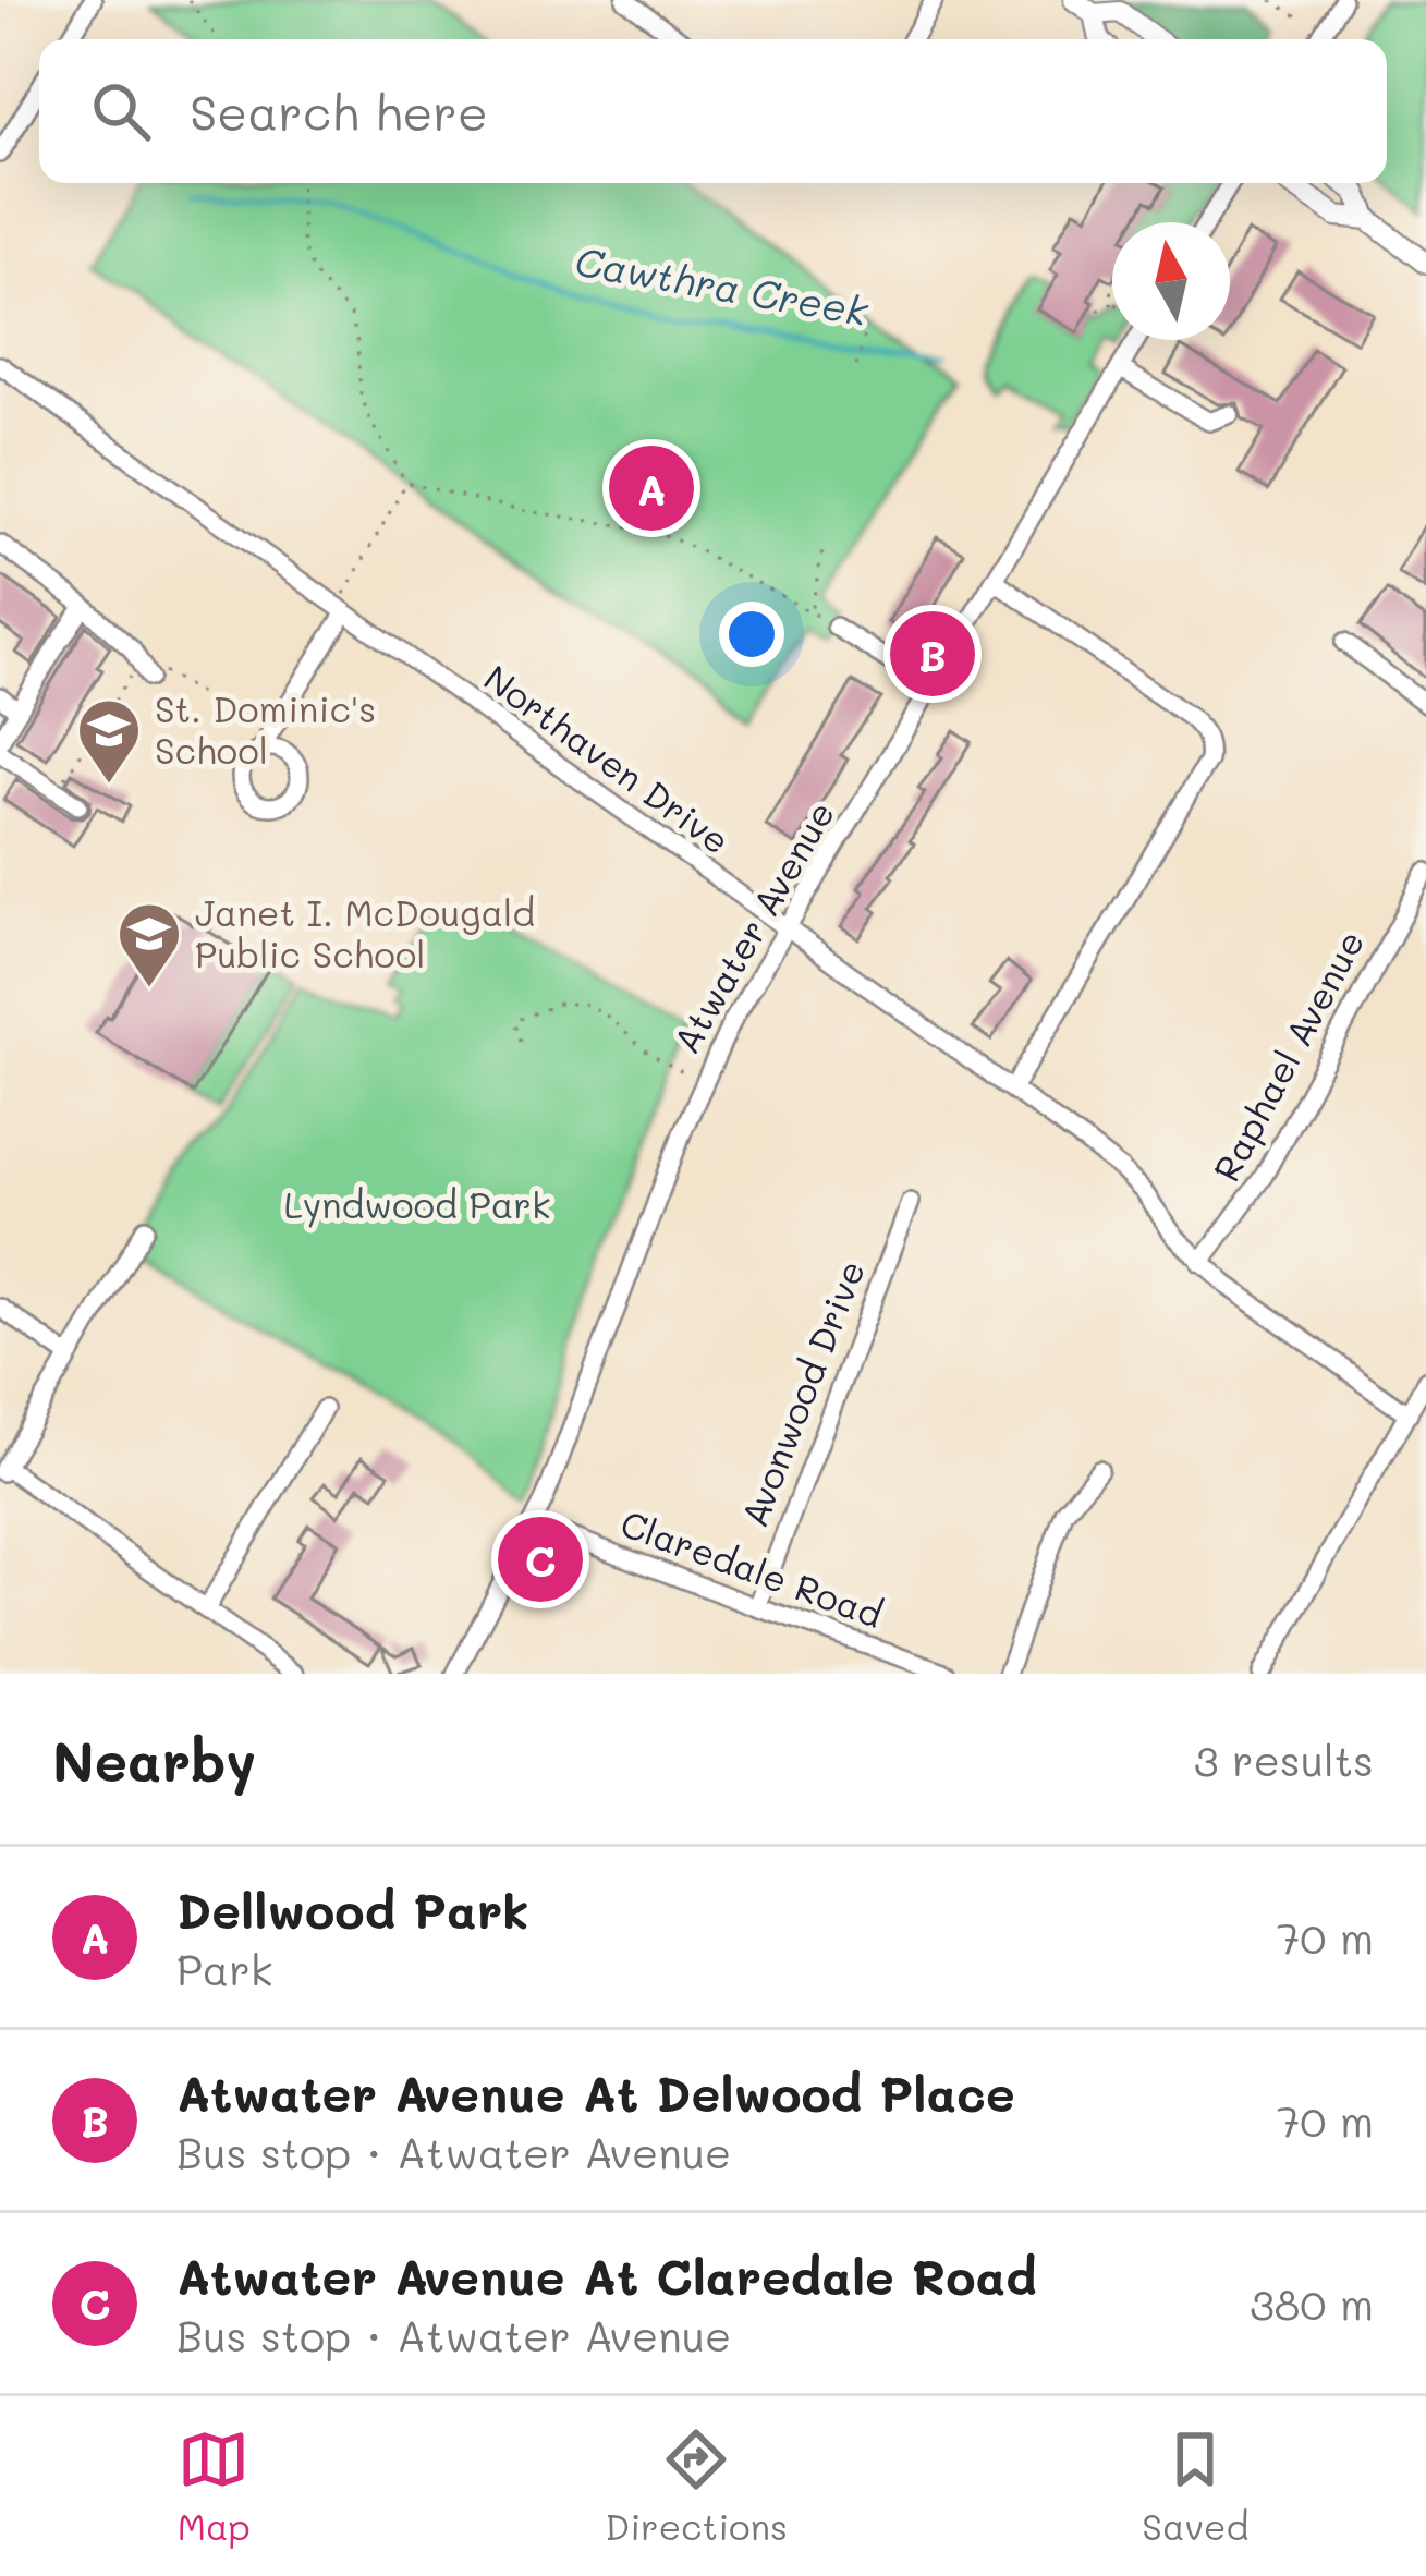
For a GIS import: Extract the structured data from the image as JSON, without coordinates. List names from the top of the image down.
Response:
{
  "streets": {
    "street": [
      "Northaven Drive",
      "Atwater Avenue",
      "Raphael Avenue",
      "Avonwood Drive",
      "Claredale Road"
    ]
  },
  "crossings": [
    ["Northaven Drive", "Atwater Avenue"],
    ["Northaven Drive", "Raphael Avenue"],
    ["Atwater Avenue", "Claredale Road"],
    ["Avonwood Drive", "Claredale Road"]
  ],
  "water": ["Cawthra Creek"],
  "parks": ["Lyndwood Park"],
  "places": {
    "school or university": ["St. Dominic's School", "Janet I. McDougald Public School"]
  },
  "north": "top",
  "page": {
    "search": "Search here",
    "pins": ["A", "B", "C"],
    "heading": ["Nearby", "3 results"],
    "list": [
      {
        "mark": "A",
        "name": "Dellwood Park",
        "note": "Park",
        "value": "70 m"
      },
      {
        "mark": "B",
        "name": "Atwater Avenue At Delwood Place",
        "note": "Bus stop · Atwater Avenue",
        "value": "70 m"
      },
      {
        "mark": "C",
        "name": "Atwater Avenue At Claredale Road",
        "note": "Bus stop · Atwater Avenue",
        "value": "380 m"
      }
    ],
    "nav": ["Map", "Directions", "Saved"]
  }
}
